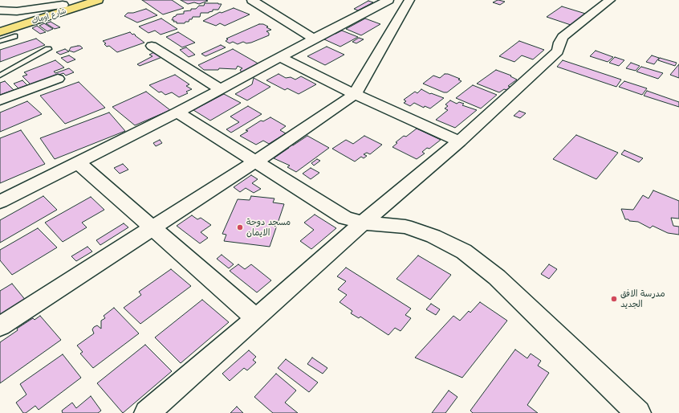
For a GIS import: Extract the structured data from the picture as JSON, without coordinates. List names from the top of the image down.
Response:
{
  "streets": {
    "main road": ["شارع اوماك"]
  },
  "places": ["مسجد دوحة الايمان", "مدرسة الافق الجديد"]
}
